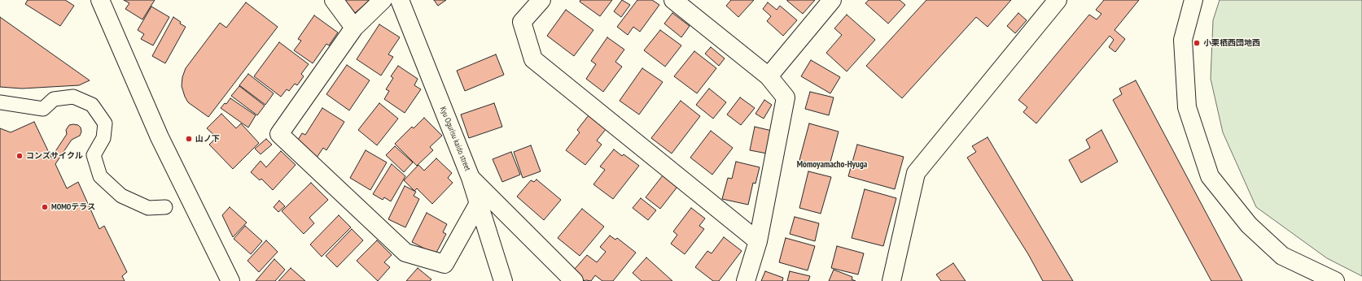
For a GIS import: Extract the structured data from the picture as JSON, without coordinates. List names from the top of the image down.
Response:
{
  "streets": {
    "street": ["Kyu Ogurisu kaido street"]
  },
  "districts": ["Momoyamacho-Hyuga"],
  "places": [
    "小栗栖西団地西",
    "山ノ下",
    "コンズサイクル",
    "MOMOテラス"
  ]
}
